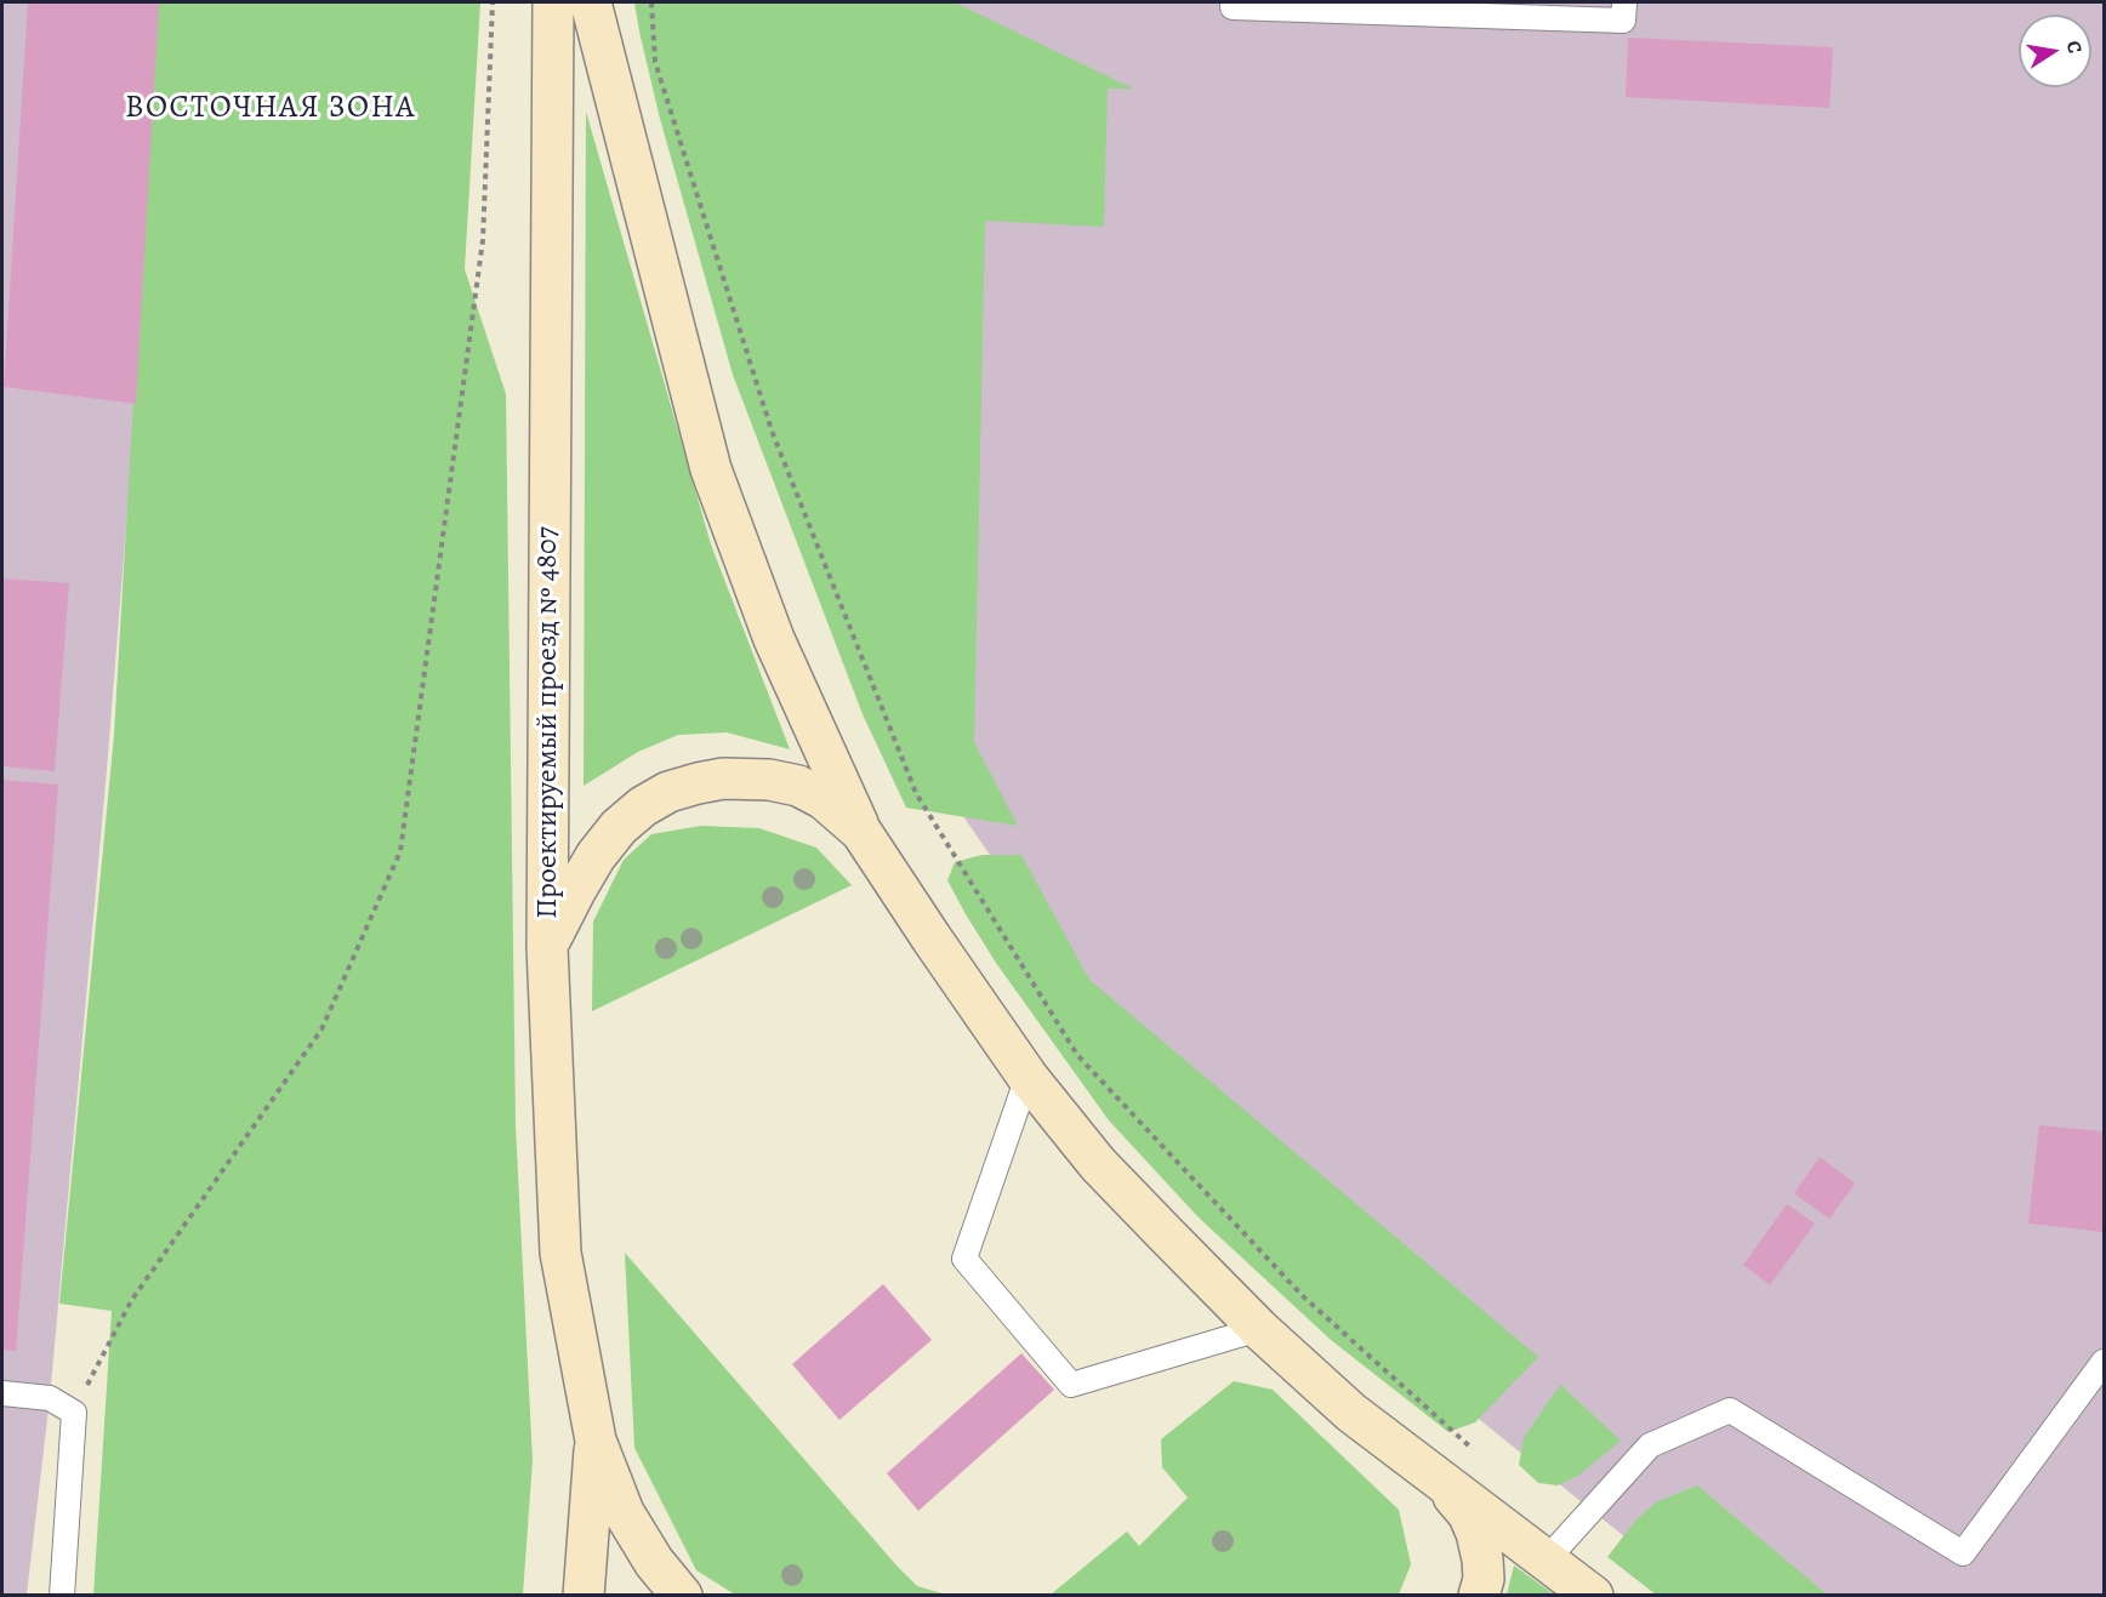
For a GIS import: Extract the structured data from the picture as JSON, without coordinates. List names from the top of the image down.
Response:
{
  "streets": {
    "main road": ["Проектируемый проезд № 4807"]
  },
  "districts": ["ВОСТОЧНАЯ ЗОНА"],
  "north": "right"
}
